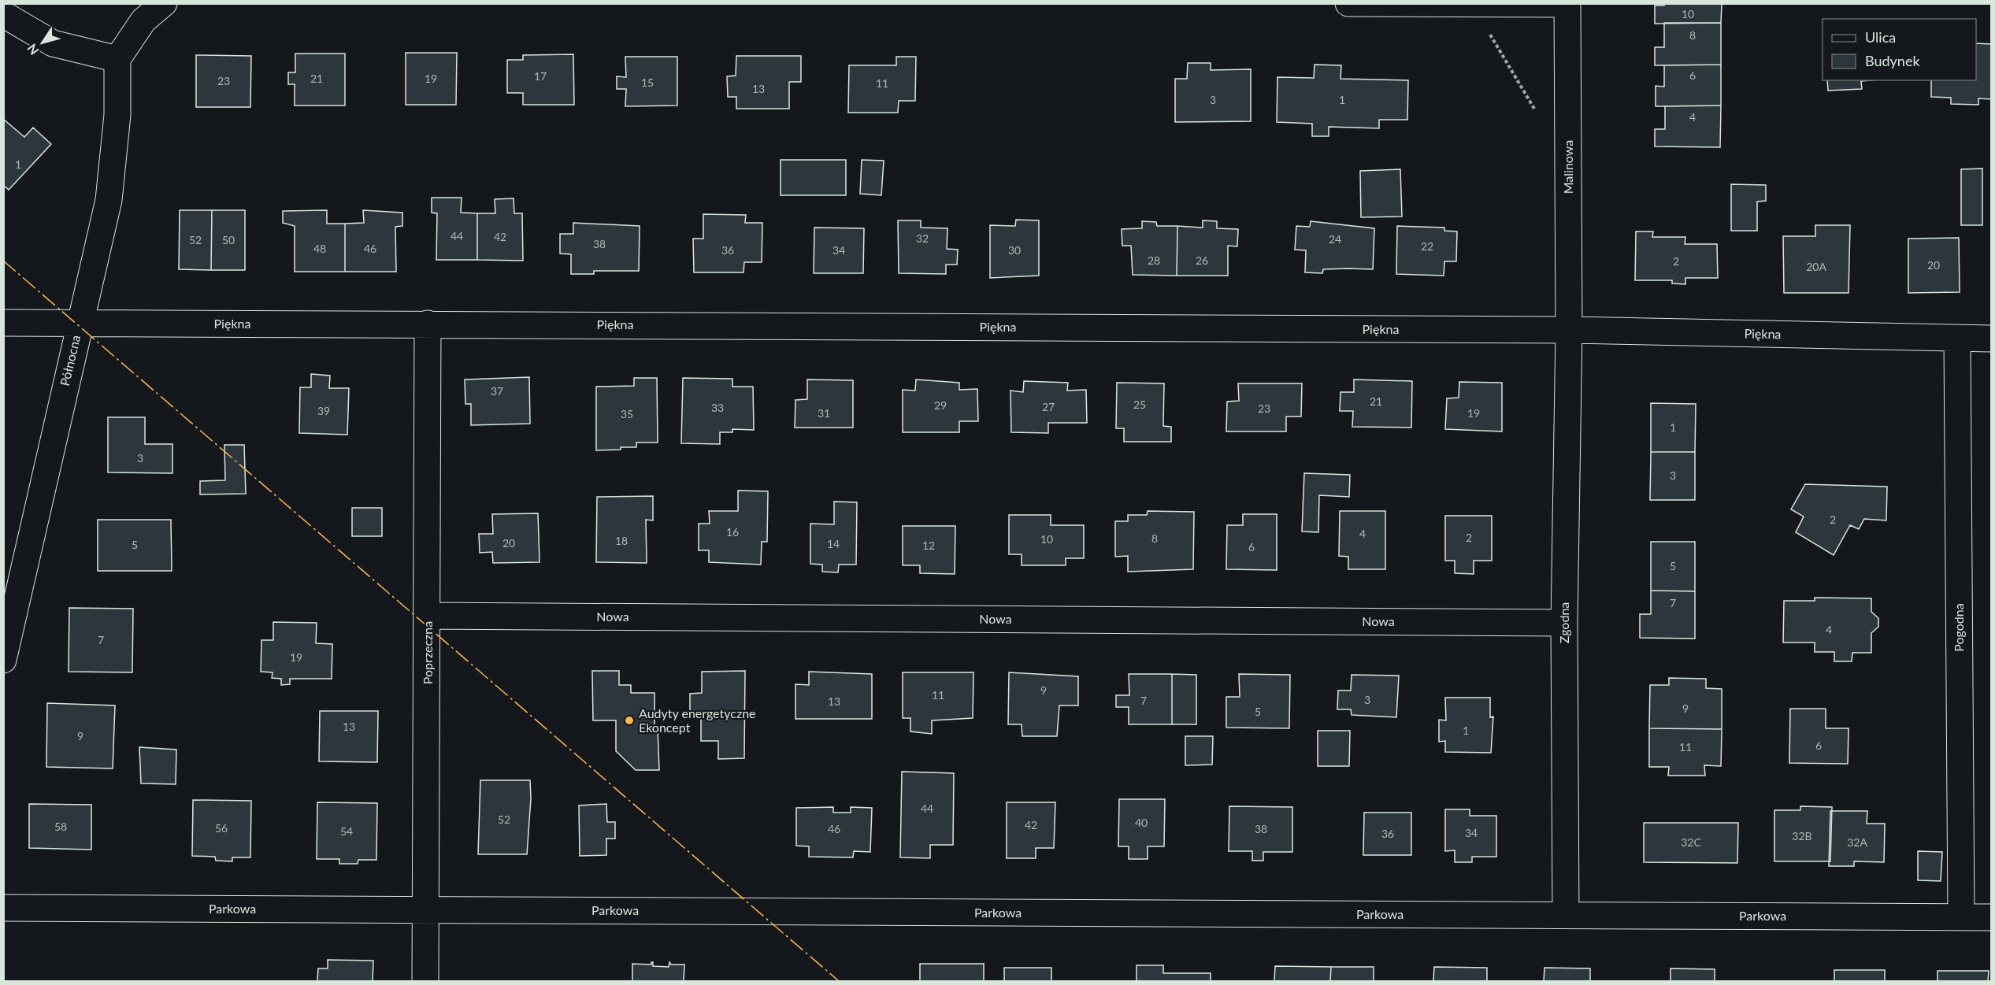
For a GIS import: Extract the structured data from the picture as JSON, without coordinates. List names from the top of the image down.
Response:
{
  "streets": {
    "street": [
      "Malinowa",
      "Piękna",
      "Północna",
      "Nowa",
      "Zgodna",
      "Pogodna",
      "Poprzeczna",
      "Parkowa"
    ]
  },
  "crossings": [
    ["Malinowa", "Piękna"],
    ["Malinowa", "Zgodna"],
    ["Piękna", "Północna"],
    ["Piękna", "Zgodna"],
    ["Piękna", "Pogodna"],
    ["Piękna", "Poprzeczna"],
    ["Nowa", "Zgodna"],
    ["Nowa", "Poprzeczna"],
    ["Zgodna", "Parkowa"],
    ["Pogodna", "Parkowa"],
    ["Poprzeczna", "Parkowa"]
  ],
  "places": ["Audyty energetyczne Ekoncept"],
  "house_numbers": [
    "10",
    "8",
    "6",
    "17",
    "21",
    "19",
    "23",
    "15",
    "11",
    "13",
    "3",
    "1",
    "4",
    "1",
    "44",
    "42",
    "32",
    "24",
    "52",
    "50",
    "38",
    "22",
    "48",
    "46",
    "36",
    "34",
    "30",
    "28",
    "26",
    "2",
    "20",
    "20A",
    "37",
    "21",
    "25",
    "29",
    "27",
    "33",
    "23",
    "39",
    "31",
    "19",
    "35",
    "1",
    "3",
    "3",
    "2",
    "16",
    "4",
    "2",
    "8",
    "10",
    "18",
    "20",
    "14",
    "5",
    "12",
    "6",
    "5",
    "7",
    "4",
    "7",
    "19",
    "9",
    "11",
    "3",
    "7",
    "13",
    "9",
    "5",
    "13",
    "1",
    "9",
    "6",
    "11",
    "44",
    "52",
    "40",
    "42",
    "58",
    "56",
    "46",
    "38",
    "54",
    "34",
    "36",
    "32B",
    "32C",
    "32A"
  ],
  "legend": ["Ulica", "Budynek"],
  "north": "bottom left"
}
